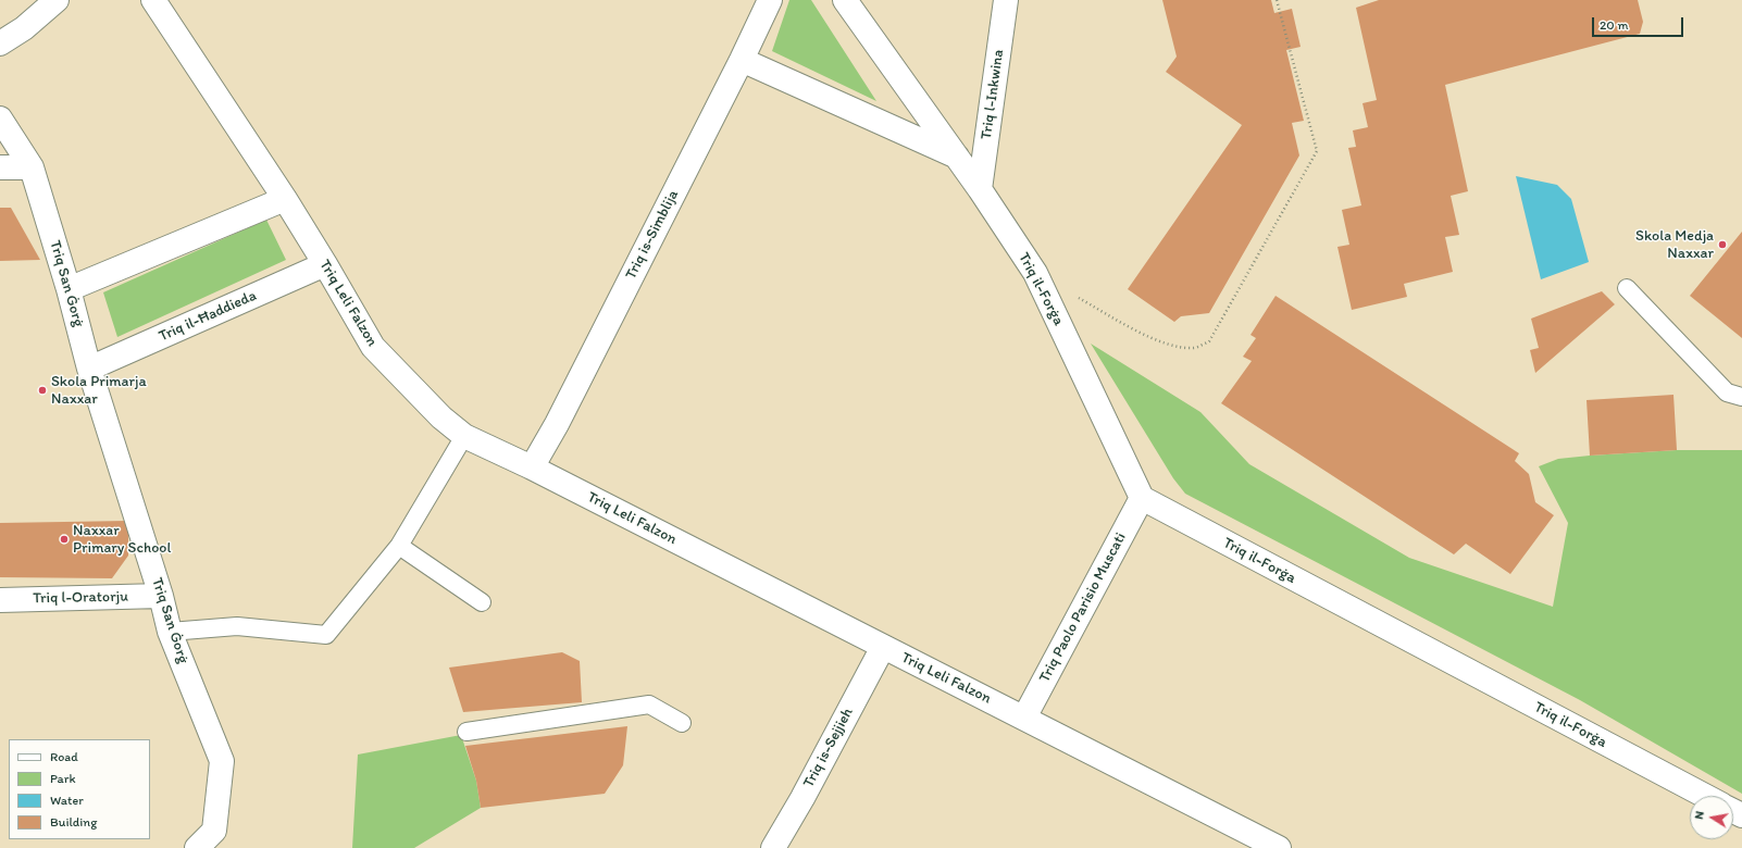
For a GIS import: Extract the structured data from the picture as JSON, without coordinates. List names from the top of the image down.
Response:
{
  "streets": {
    "street": [
      "Triq l-Inkwina",
      "Triq is-Simblija",
      "Triq San Ġorġ",
      "Triq il-Forġa",
      "Triq Leli Falzon",
      "Triq il-Ħaddieda",
      "Triq l-Oratorju",
      "Triq Paolo Parisio Muscati",
      "Triq is-Sejjieh"
    ]
  },
  "crossings": [
    ["Triq l-Inkwina", "Triq il-Forġa"],
    ["Triq is-Simblija", "Triq Leli Falzon"],
    ["Triq San Ġorġ", "Triq il-Ħaddieda"],
    ["Triq San Ġorġ", "Triq l-Oratorju"],
    ["Triq il-Forġa", "Triq Paolo Parisio Muscati"],
    ["Triq Leli Falzon", "Triq il-Ħaddieda"],
    ["Triq Leli Falzon", "Triq Paolo Parisio Muscati"],
    ["Triq Leli Falzon", "Triq is-Sejjieh"]
  ],
  "places": ["Skola Medja Naxxar", "Skola Primarja Naxxar", "Naxxar Primary School"],
  "legend": [
    "Road",
    "Park",
    "Water",
    "Building"
  ],
  "scale_bar": "20 m",
  "north": "left"
}
